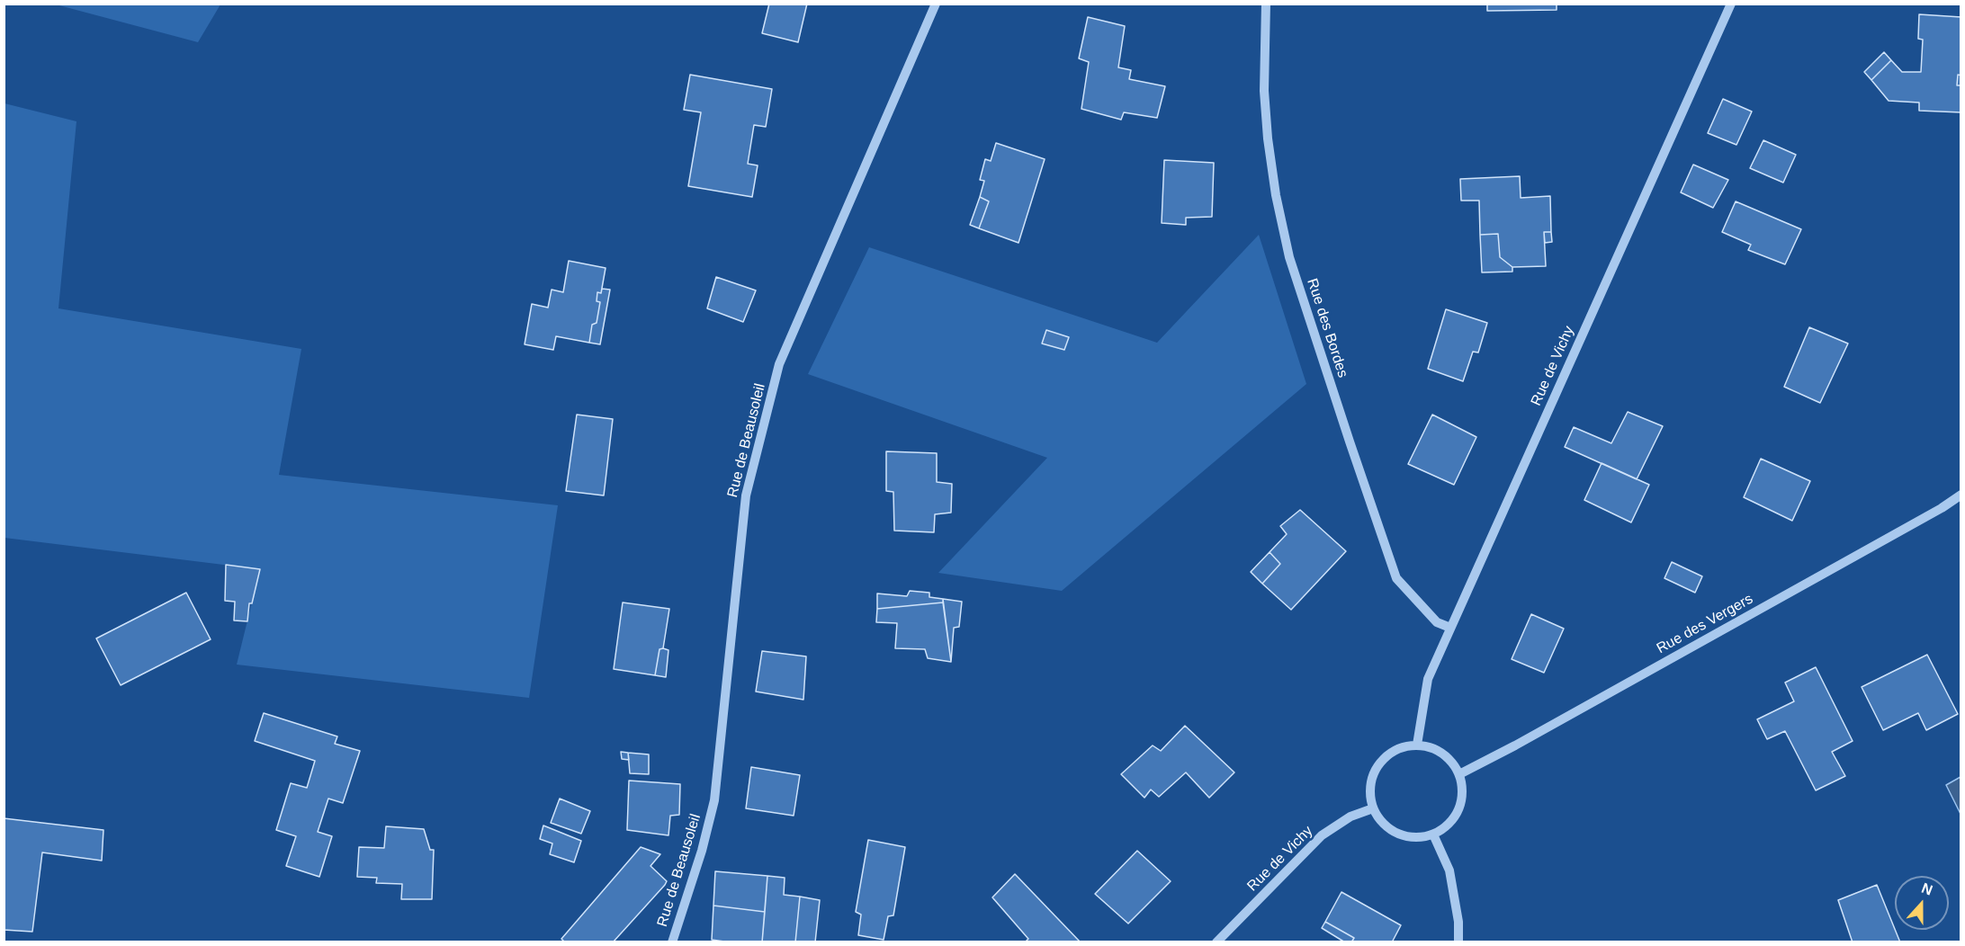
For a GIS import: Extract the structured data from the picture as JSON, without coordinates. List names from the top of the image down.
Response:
{
  "streets": {
    "street": [
      "Rue des Bordes",
      "Rue de Vichy",
      "Rue de Beausoleil",
      "Rue des Vergers"
    ]
  },
  "crossings": [
    ["Rue des Bordes", "Rue de Vichy"],
    ["Rue de Vichy", "Rue des Vergers"]
  ],
  "north": "top"
}
